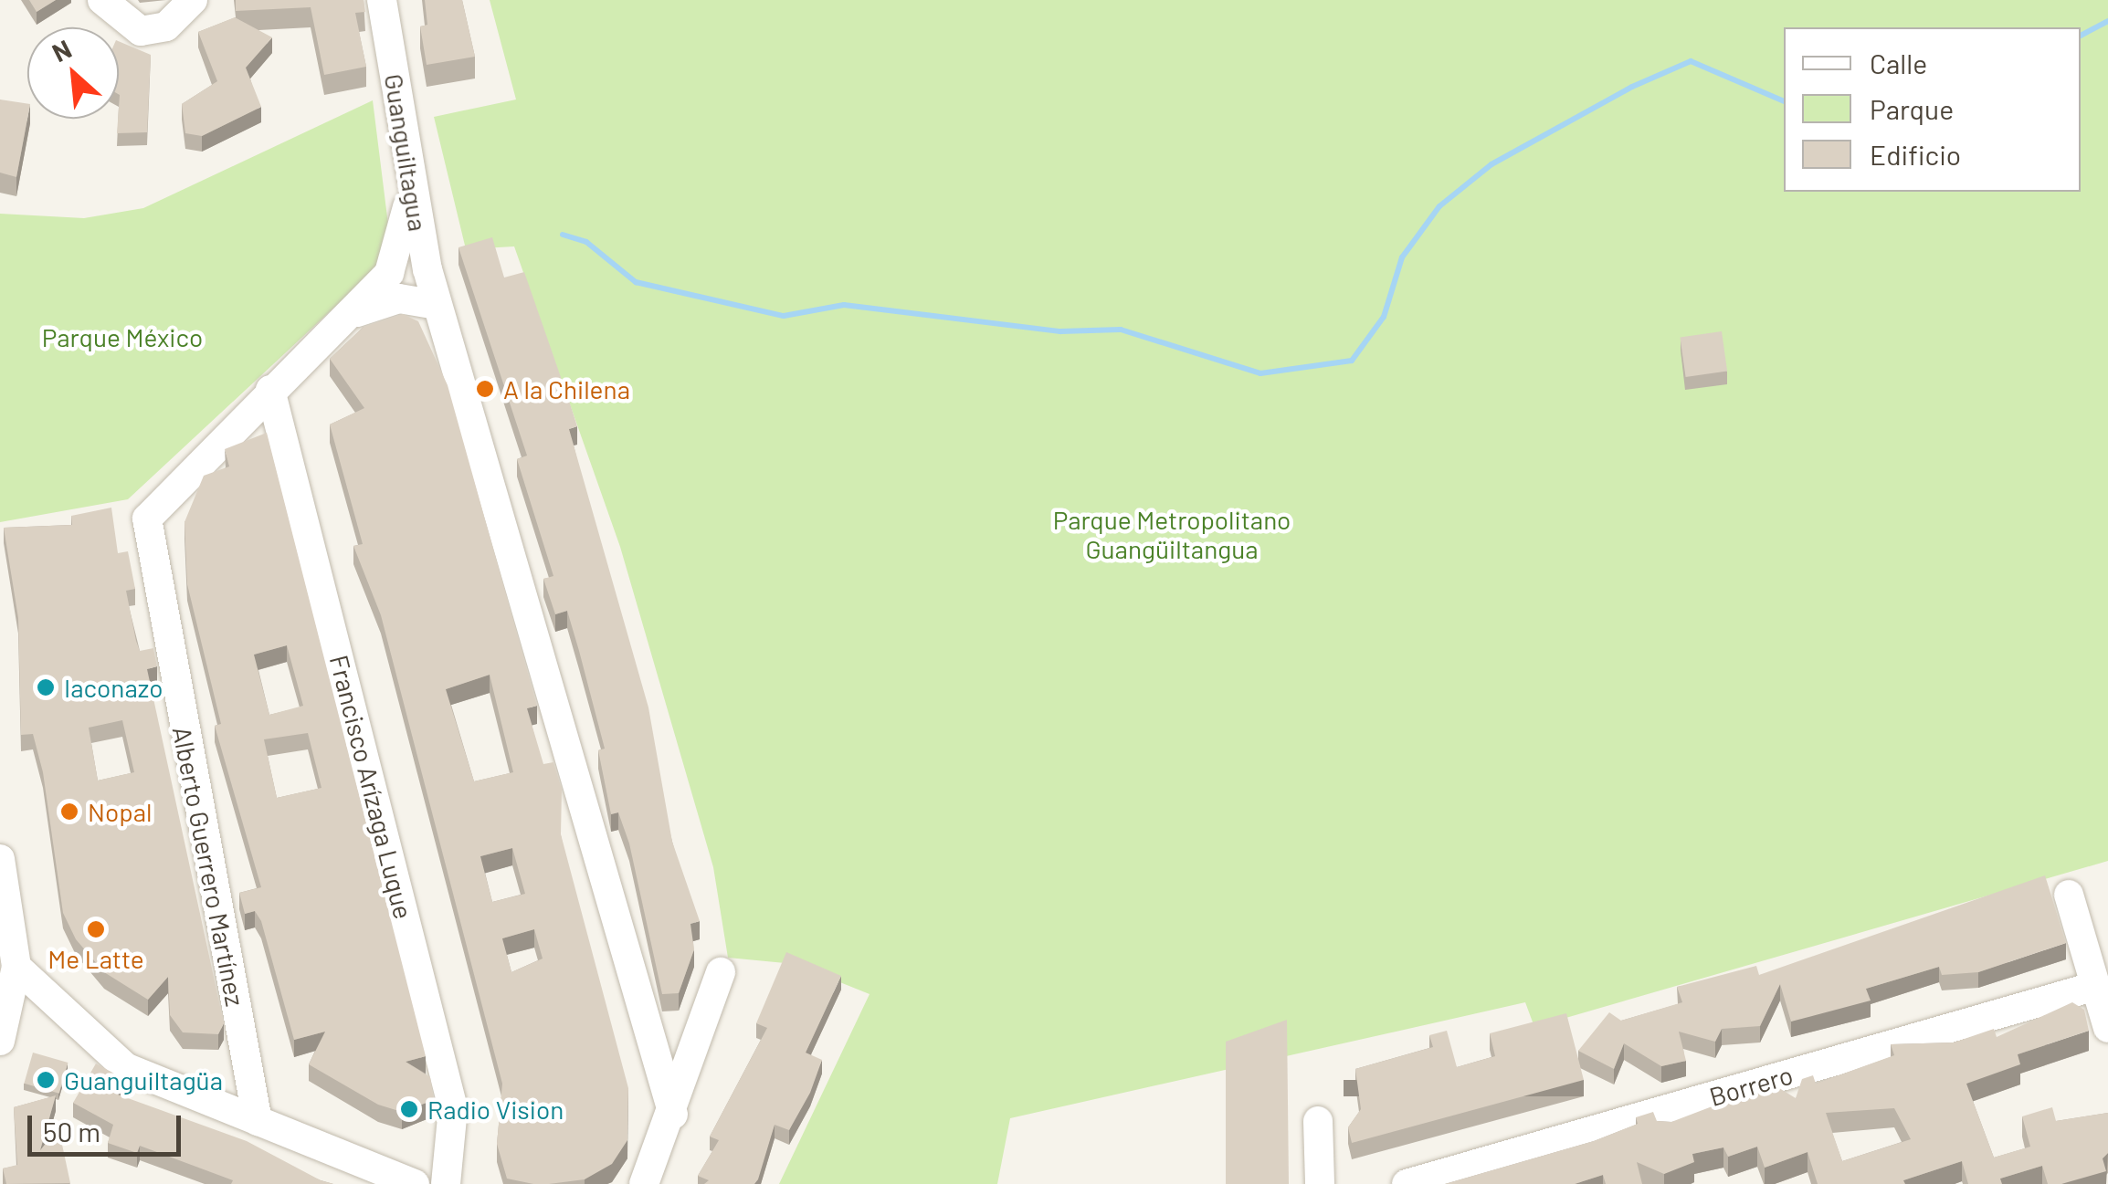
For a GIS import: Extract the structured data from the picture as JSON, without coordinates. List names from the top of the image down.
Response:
{
  "streets": {
    "street": [
      "Guanguiltagua",
      "Francisco Arízaga Luque",
      "Alberto Guerrero Martínez",
      "Borrero"
    ]
  },
  "crossings": [
    ["Guanguiltagua", "Alberto Guerrero Martínez"],
    ["Francisco Arízaga Luque", "Alberto Guerrero Martínez"]
  ],
  "parks": ["Parque México", "Parque Metropolitano Guangüiltangua"],
  "places": [
    "A la Chilena",
    "Iaconazo",
    "Nopal",
    "Me Latte",
    "Guanguiltagüa",
    "Radio Vision"
  ],
  "legend": ["Calle", "Parque", "Edificio"],
  "scale_bar": "50 m",
  "north": "top left"
}
